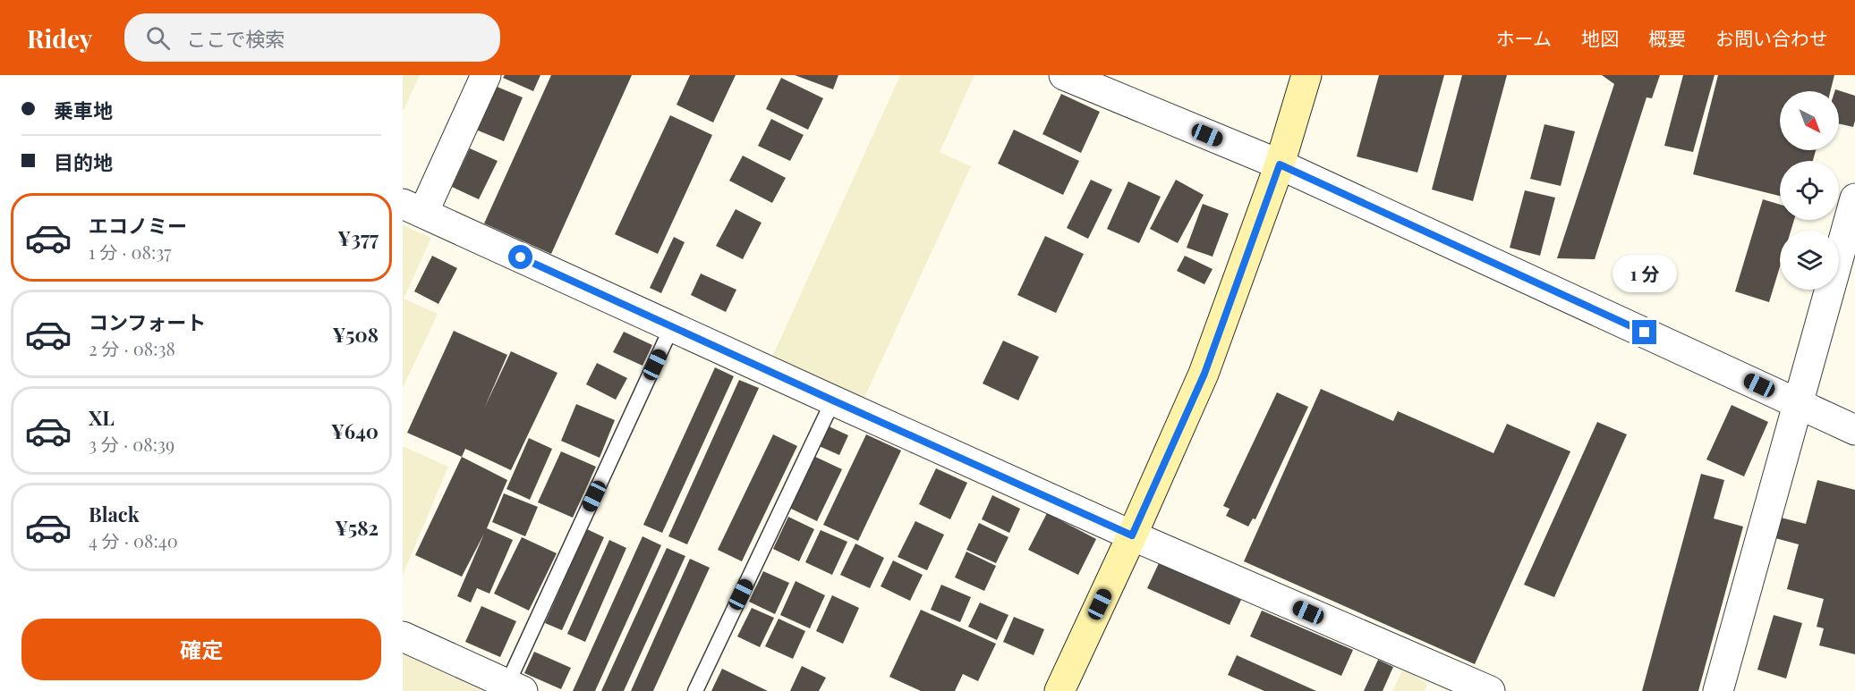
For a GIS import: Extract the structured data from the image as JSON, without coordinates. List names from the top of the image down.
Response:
{
  "north": "bottom right",
  "page": {
    "header": "Ridey",
    "search": "ここで検索",
    "nav": [
      "ホーム",
      "地図",
      "概要",
      "お問い合わせ"
    ],
    "banner": ["乗車地", "目的地"],
    "list": [
      {
        "name": "エコノミー",
        "note": "1 分 · 08:37",
        "value": "¥377"
      },
      {
        "name": "コンフォート",
        "note": "2 分 · 08:38",
        "value": "¥508"
      },
      {
        "name": "XL",
        "note": "3 分 · 08:39",
        "value": "¥640"
      },
      {
        "name": "Black",
        "note": "4 分 · 08:40",
        "value": "¥582"
      }
    ],
    "bubble": "1 分",
    "buttons": "確定"
  }
}
